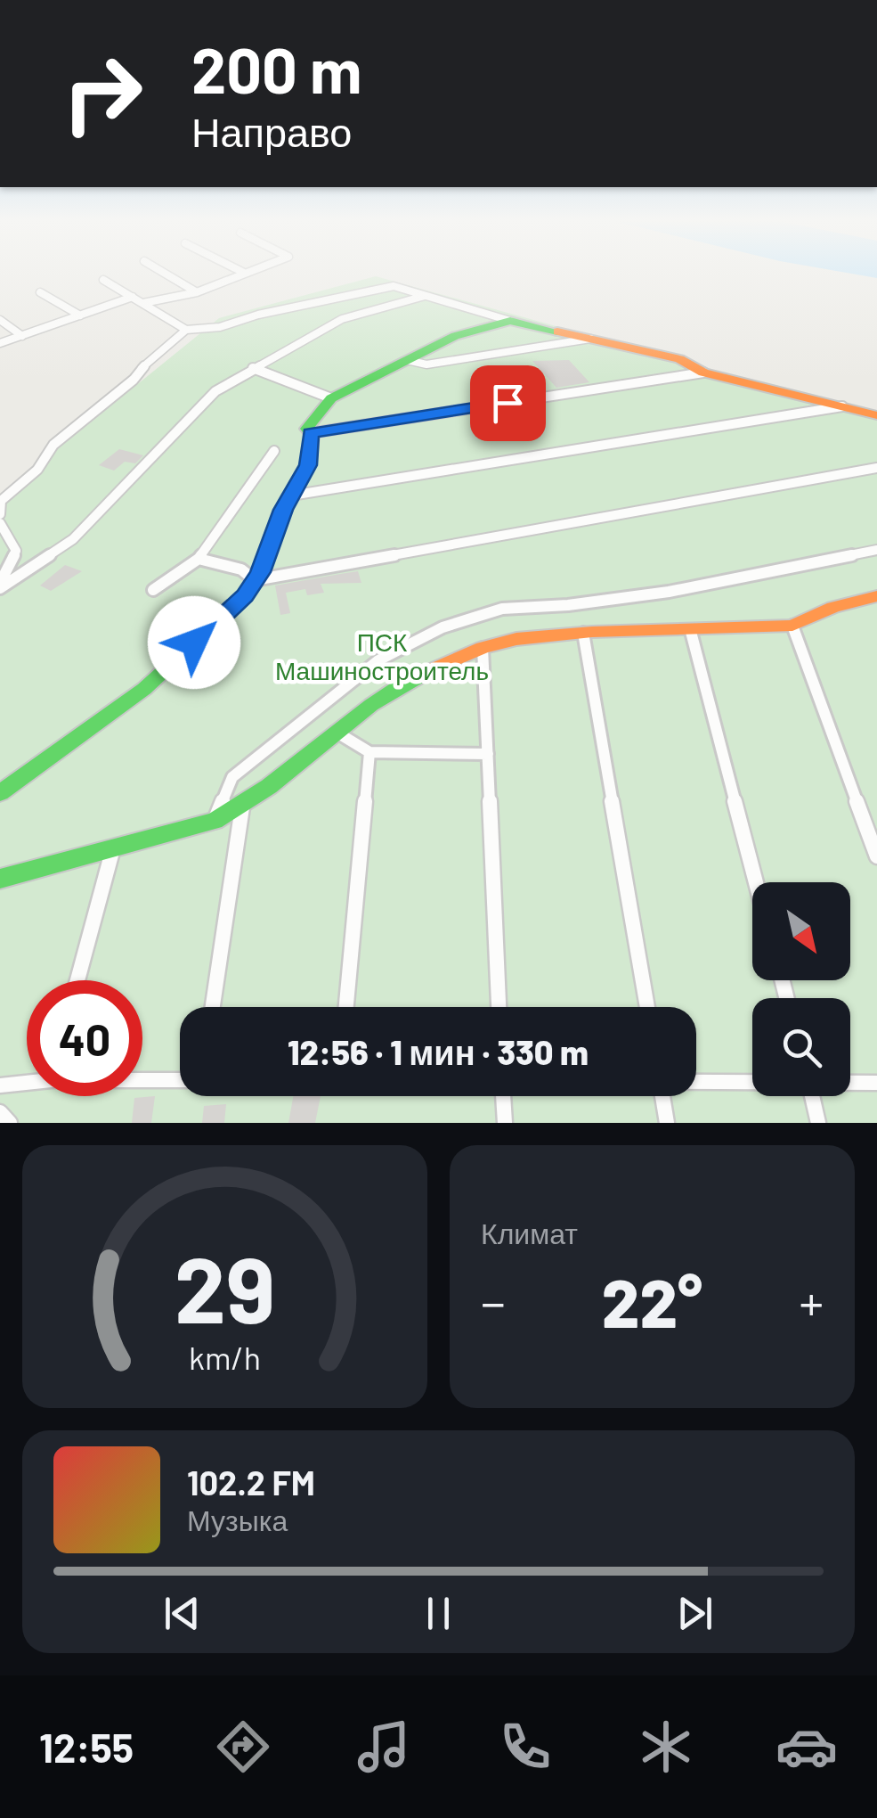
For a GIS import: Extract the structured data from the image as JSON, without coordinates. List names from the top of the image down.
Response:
{
  "parks": ["ПСК Машиностроитель"],
  "north": "bottom right",
  "page": {
    "turn": ["200 m", "Направо"],
    "limit": "40",
    "trip": "12:56 · 1 мин · 330 m",
    "tile": "Климат",
    "heat": ["−", "22°", "+"],
    "song": ["102.2 FM", "Музыка"],
    "tabs": "12:55",
    "gauge": ["29", "km/h"]
  }
}
